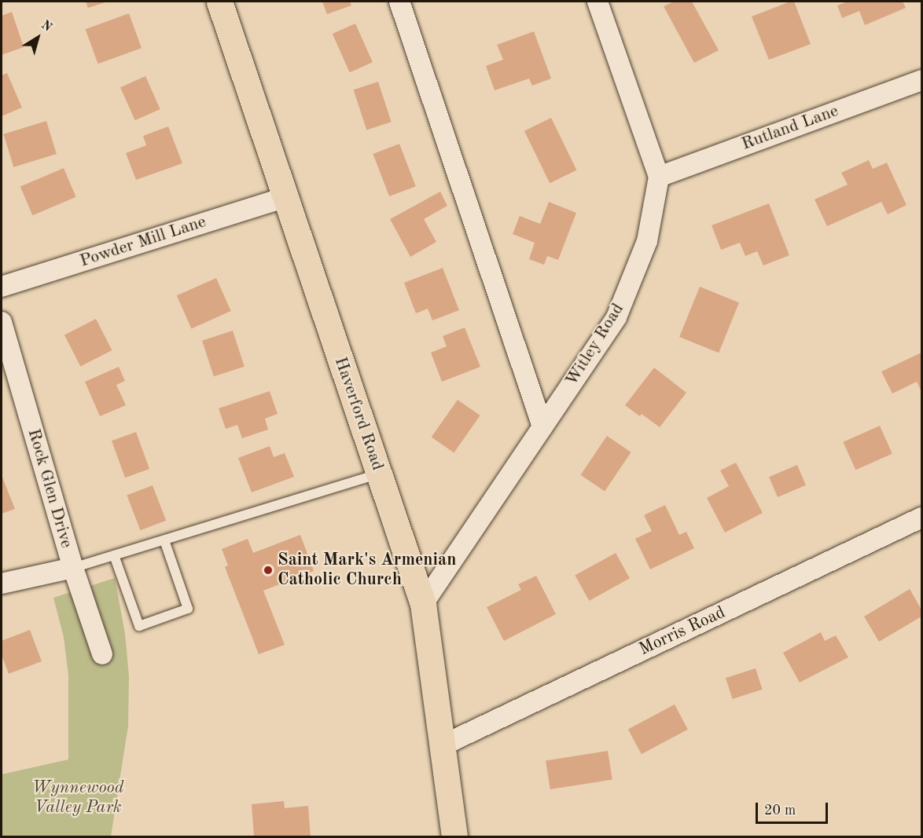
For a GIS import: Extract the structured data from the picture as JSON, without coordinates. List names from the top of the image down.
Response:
{
  "streets": {
    "main road": ["Haverford Road"],
    "street": [
      "Rutland Lane",
      "Powder Mill Lane",
      "Witley Road",
      "Rock Glen Drive",
      "Morris Road"
    ]
  },
  "crossings": [
    ["Rutland Lane", "Witley Road"],
    ["Powder Mill Lane", "Haverford Road"],
    ["Witley Road", "Haverford Road"],
    ["Haverford Road", "Morris Road"]
  ],
  "parks": ["Wynnewood Valley Park"],
  "places": ["Saint Mark's Armenian Catholic Church"],
  "scale_bar": "20 m",
  "north": "top right"
}
